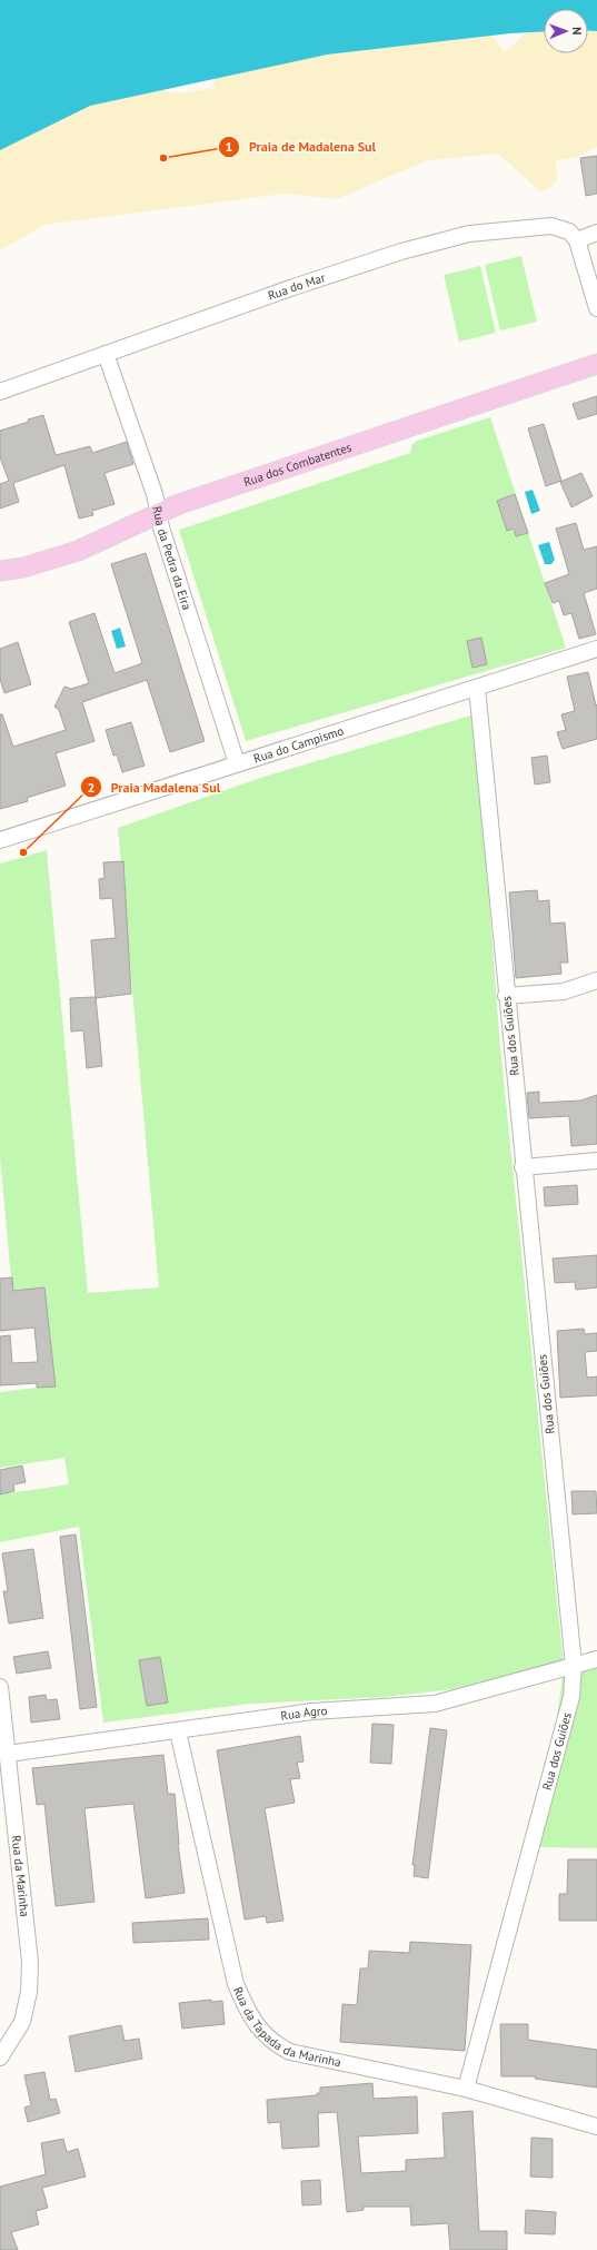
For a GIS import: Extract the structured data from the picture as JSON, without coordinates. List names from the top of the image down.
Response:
{
  "streets": {
    "main road": ["Rua dos Combatentes"],
    "street": [
      "Rua do Mar",
      "Rua da Pedra da Eira",
      "Rua do Campismo",
      "Rua dos Guiões",
      "Rua Agro",
      "Rua da Marinha",
      "Rua da Tapada da Marinha"
    ]
  },
  "crossings": [
    ["Rua do Mar", "Rua da Pedra da Eira"],
    ["Rua dos Combatentes", "Rua da Pedra da Eira"],
    ["Rua da Pedra da Eira", "Rua do Campismo"],
    ["Rua do Campismo", "Rua dos Guiões"],
    ["Rua dos Guiões", "Rua Agro"],
    ["Rua dos Guiões", "Rua da Tapada da Marinha"],
    ["Rua Agro", "Rua da Marinha"],
    ["Rua Agro", "Rua da Tapada da Marinha"]
  ],
  "places": ["Praia de Madalena Sul", "Praia Madalena Sul"],
  "north": "right"
}
